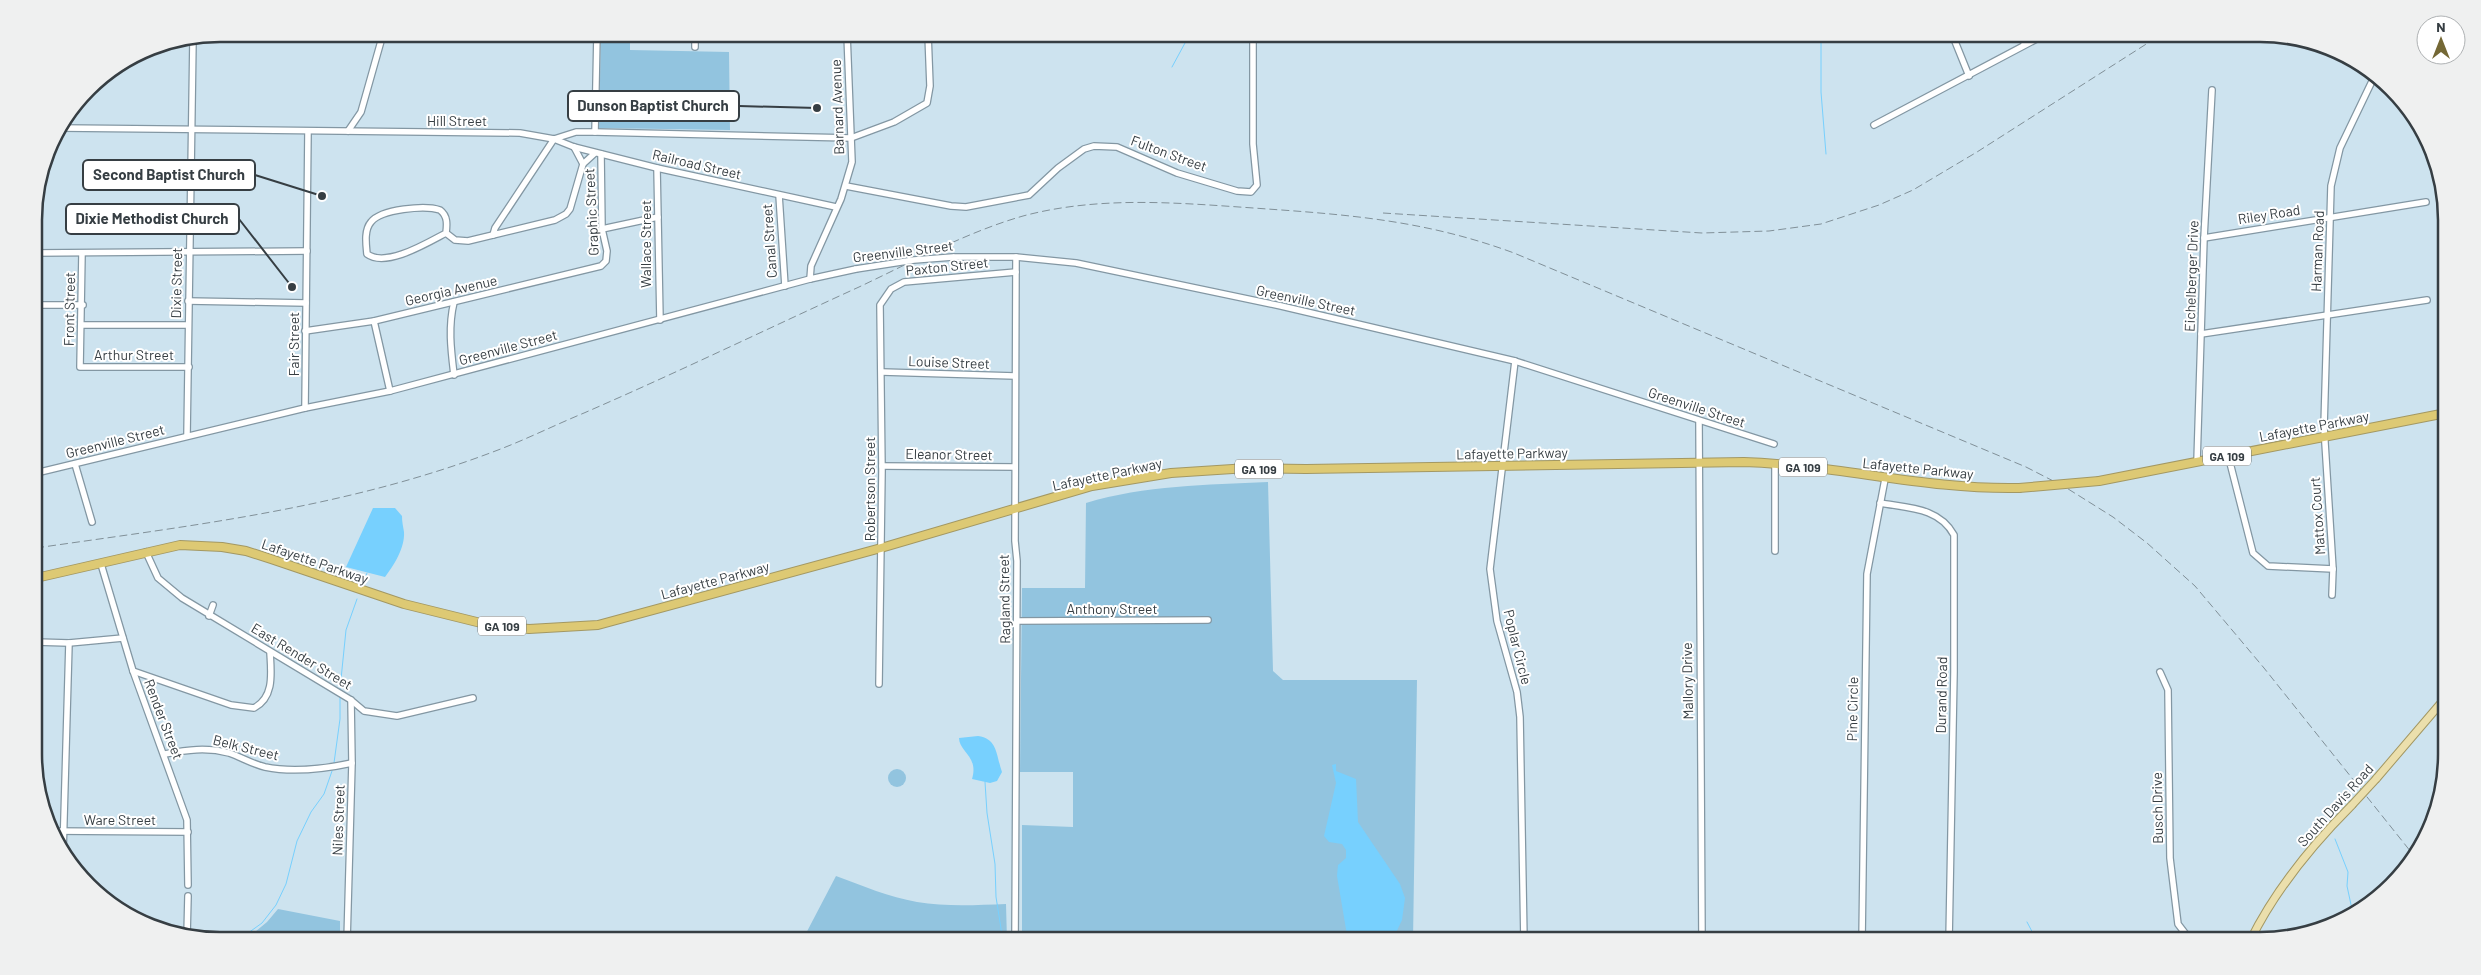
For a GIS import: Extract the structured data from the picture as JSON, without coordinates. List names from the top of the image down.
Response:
{
  "streets": {
    "highway": ["Lafayette Parkway", "GA 109"],
    "main road": ["South Davis Road"],
    "street": [
      "Barnard Avenue",
      "Hill Street",
      "Fulton Street",
      "Railroad Street",
      "Graphic Street",
      "Riley Road",
      "Canal Street",
      "Wallace Street",
      "Greenville Street",
      "Harman Road",
      "Paxton Street",
      "Eichelberger Drive",
      "Dixie Street",
      "Georgia Avenue",
      "Front Street",
      "Fair Street",
      "Arthur Street",
      "Louise Street",
      "Eleanor Street",
      "Robertson Street",
      "Mattox Court",
      "Ragland Street",
      "Anthony Street",
      "Poplar Circle",
      "East Render Street",
      "Mallory Drive",
      "Durand Road",
      "Pine Circle",
      "Render Street",
      "Belk Street",
      "Busch Drive",
      "Ware Street",
      "Niles Street"
    ]
  },
  "crossings": [
    ["Barnard Avenue", "Hill Street"],
    ["Barnard Avenue", "Fulton Street"],
    ["Barnard Avenue", "Railroad Street"],
    ["Barnard Avenue", "Greenville Street"],
    ["Hill Street", "Railroad Street"],
    ["Hill Street", "Dixie Street"],
    ["Hill Street", "Fair Street"],
    ["Railroad Street", "Graphic Street"],
    ["Railroad Street", "Canal Street"],
    ["Railroad Street", "Wallace Street"],
    ["Graphic Street", "Georgia Avenue"],
    ["Riley Road", "Harman Road"],
    ["Riley Road", "Eichelberger Drive"],
    ["Canal Street", "Greenville Street"],
    ["Wallace Street", "Greenville Street"],
    ["Greenville Street", "Dixie Street"],
    ["Greenville Street", "Fair Street"],
    ["Greenville Street", "Ragland Street"],
    ["Greenville Street", "Poplar Circle"],
    ["Greenville Street", "Mallory Drive"],
    ["Harman Road", "Lafayette Parkway"],
    ["Harman Road", "Mattox Court"],
    ["Paxton Street", "Robertson Street"],
    ["Paxton Street", "Ragland Street"],
    ["Eichelberger Drive", "Lafayette Parkway"],
    ["Dixie Street", "Arthur Street"],
    ["Georgia Avenue", "Fair Street"],
    ["Front Street", "Arthur Street"],
    ["Louise Street", "Robertson Street"],
    ["Louise Street", "Ragland Street"],
    ["Lafayette Parkway", "Robertson Street"],
    ["Lafayette Parkway", "Mattox Court"],
    ["Lafayette Parkway", "Ragland Street"],
    ["Lafayette Parkway", "Poplar Circle"],
    ["Lafayette Parkway", "East Render Street"],
    ["Lafayette Parkway", "Mallory Drive"],
    ["Lafayette Parkway", "Pine Circle"],
    ["Lafayette Parkway", "Render Street"],
    ["Eleanor Street", "Robertson Street"],
    ["Eleanor Street", "Ragland Street"],
    ["Ragland Street", "Anthony Street"],
    ["East Render Street", "Niles Street"],
    ["Durand Road", "Pine Circle"],
    ["Render Street", "Belk Street"],
    ["Render Street", "Ware Street"],
    ["Belk Street", "Niles Street"]
  ],
  "places": ["Dunson Baptist Church", "Second Baptist Church", "Dixie Methodist Church"],
  "north": "top"
}
